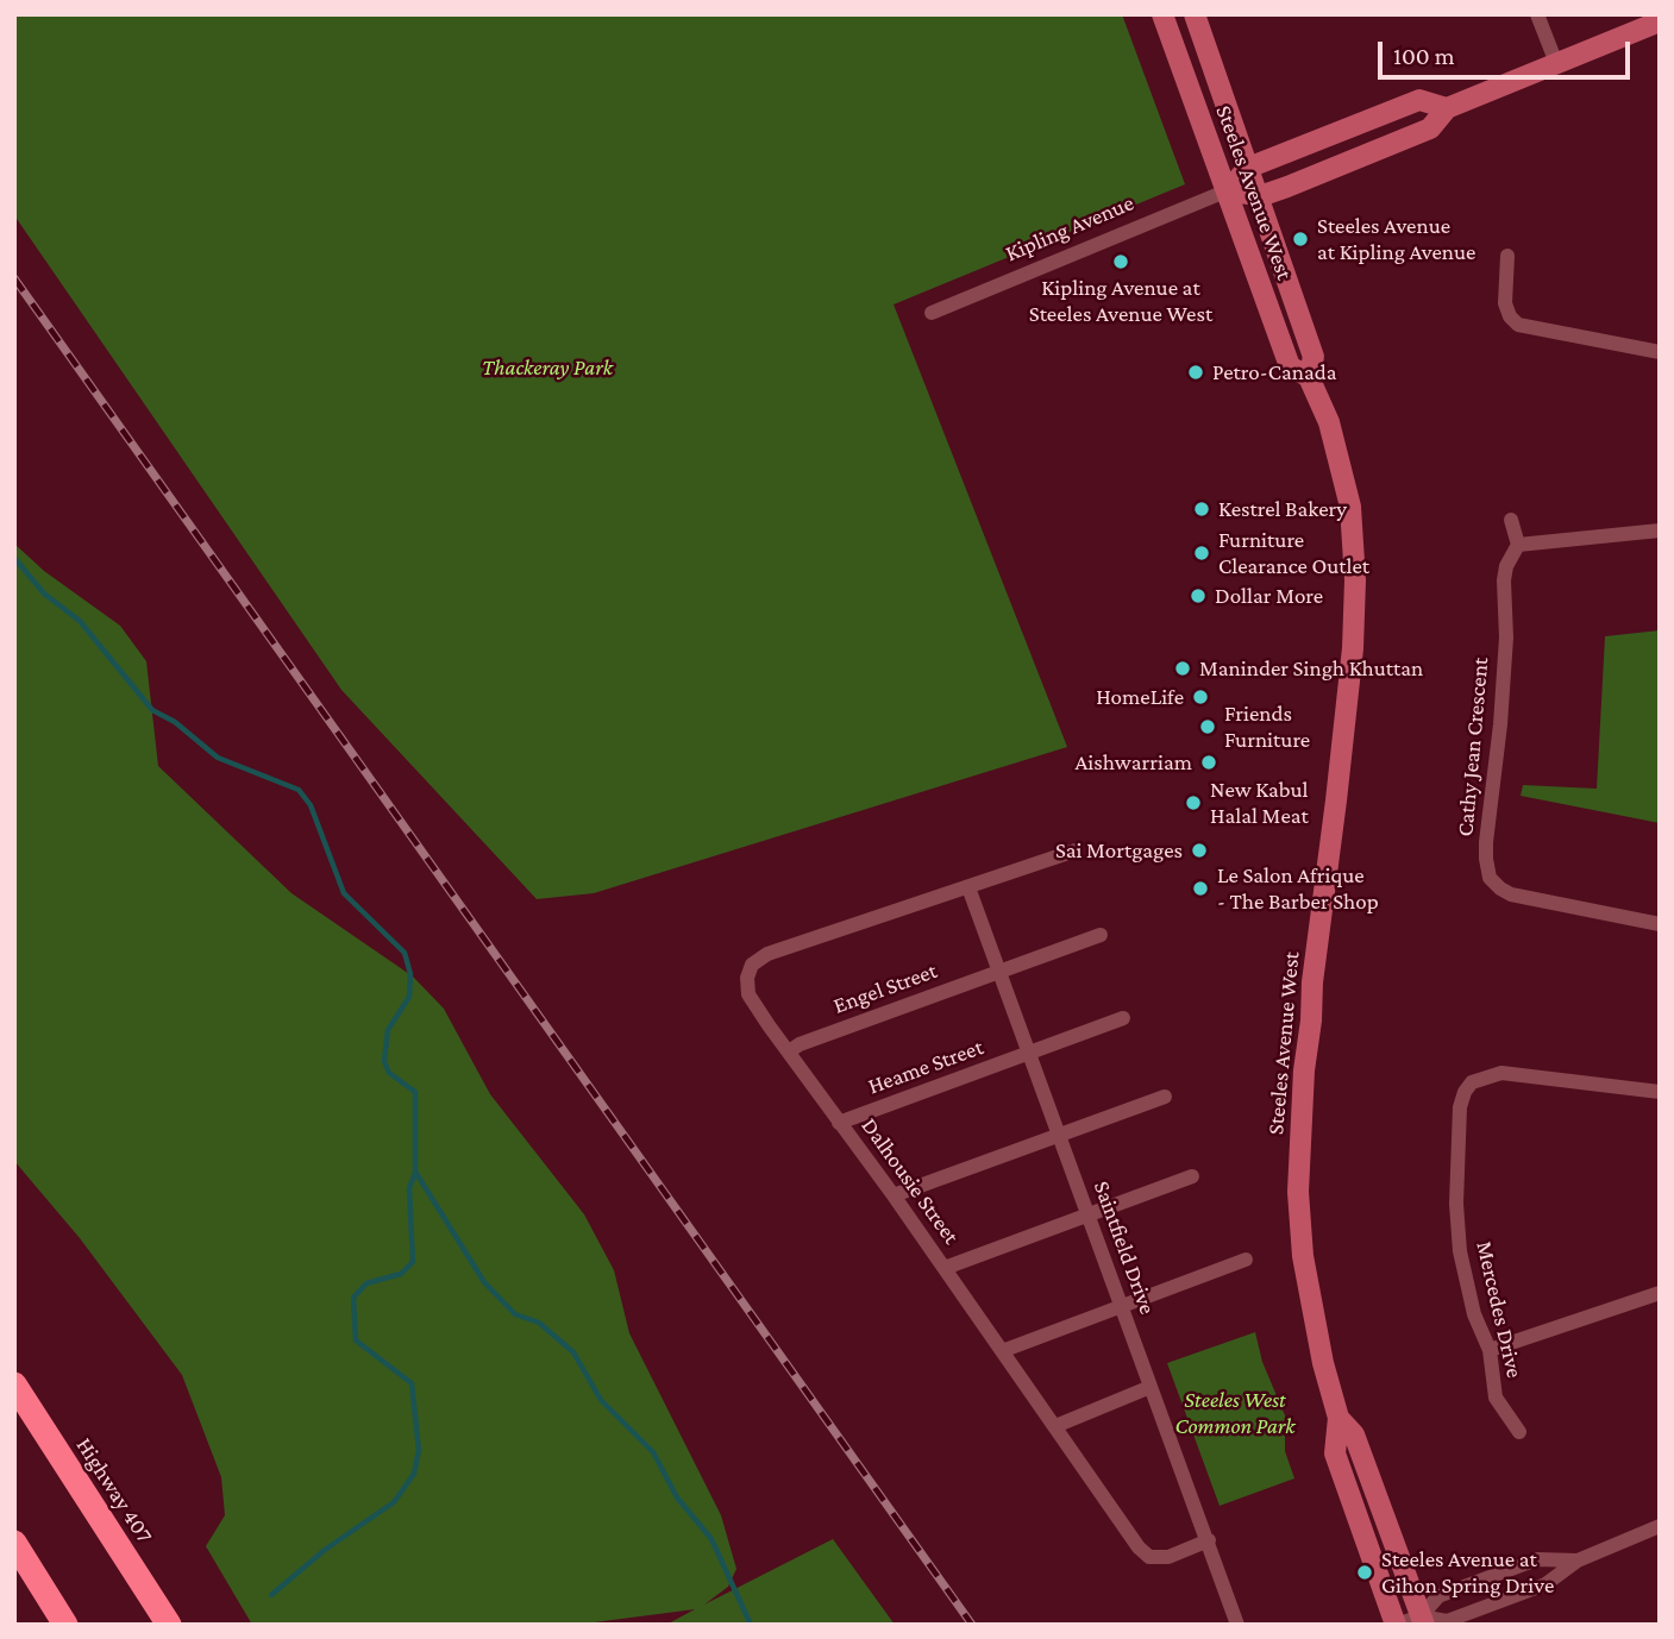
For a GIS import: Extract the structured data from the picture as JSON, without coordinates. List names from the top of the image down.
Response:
{
  "streets": {
    "highway": ["Highway 407"],
    "main road": ["Steeles Avenue West", "Kipling Avenue"],
    "street": [
      "Cathy Jean Crescent",
      "Engel Street",
      "Heame Street",
      "Dalhousie Street",
      "Saintfield Drive",
      "Mercedes Drive"
    ]
  },
  "crossings": [
    ["Steeles Avenue West", "Kipling Avenue"],
    ["Engel Street", "Dalhousie Street"],
    ["Engel Street", "Saintfield Drive"],
    ["Heame Street", "Dalhousie Street"],
    ["Heame Street", "Saintfield Drive"],
    ["Dalhousie Street", "Saintfield Drive"]
  ],
  "parks": ["Thackeray Park", "Steeles West Common Park"],
  "places": [
    "Steeles Avenue at Kipling Avenue",
    "Kipling Avenue at Steeles Avenue West",
    "Petro-Canada",
    "Kestrel Bakery",
    "Furniture Clearance Outlet",
    "Dollar More",
    "Maninder Singh Khuttan",
    "HomeLife",
    "Friends Furniture",
    "Aishwarriam",
    "New Kabul Halal Meat",
    "Sai Mortgages",
    "Le Salon Afrique - The Barber Shop",
    "Steeles Avenue at Gihon Spring Drive"
  ],
  "scale_bar": "100 m"
}
